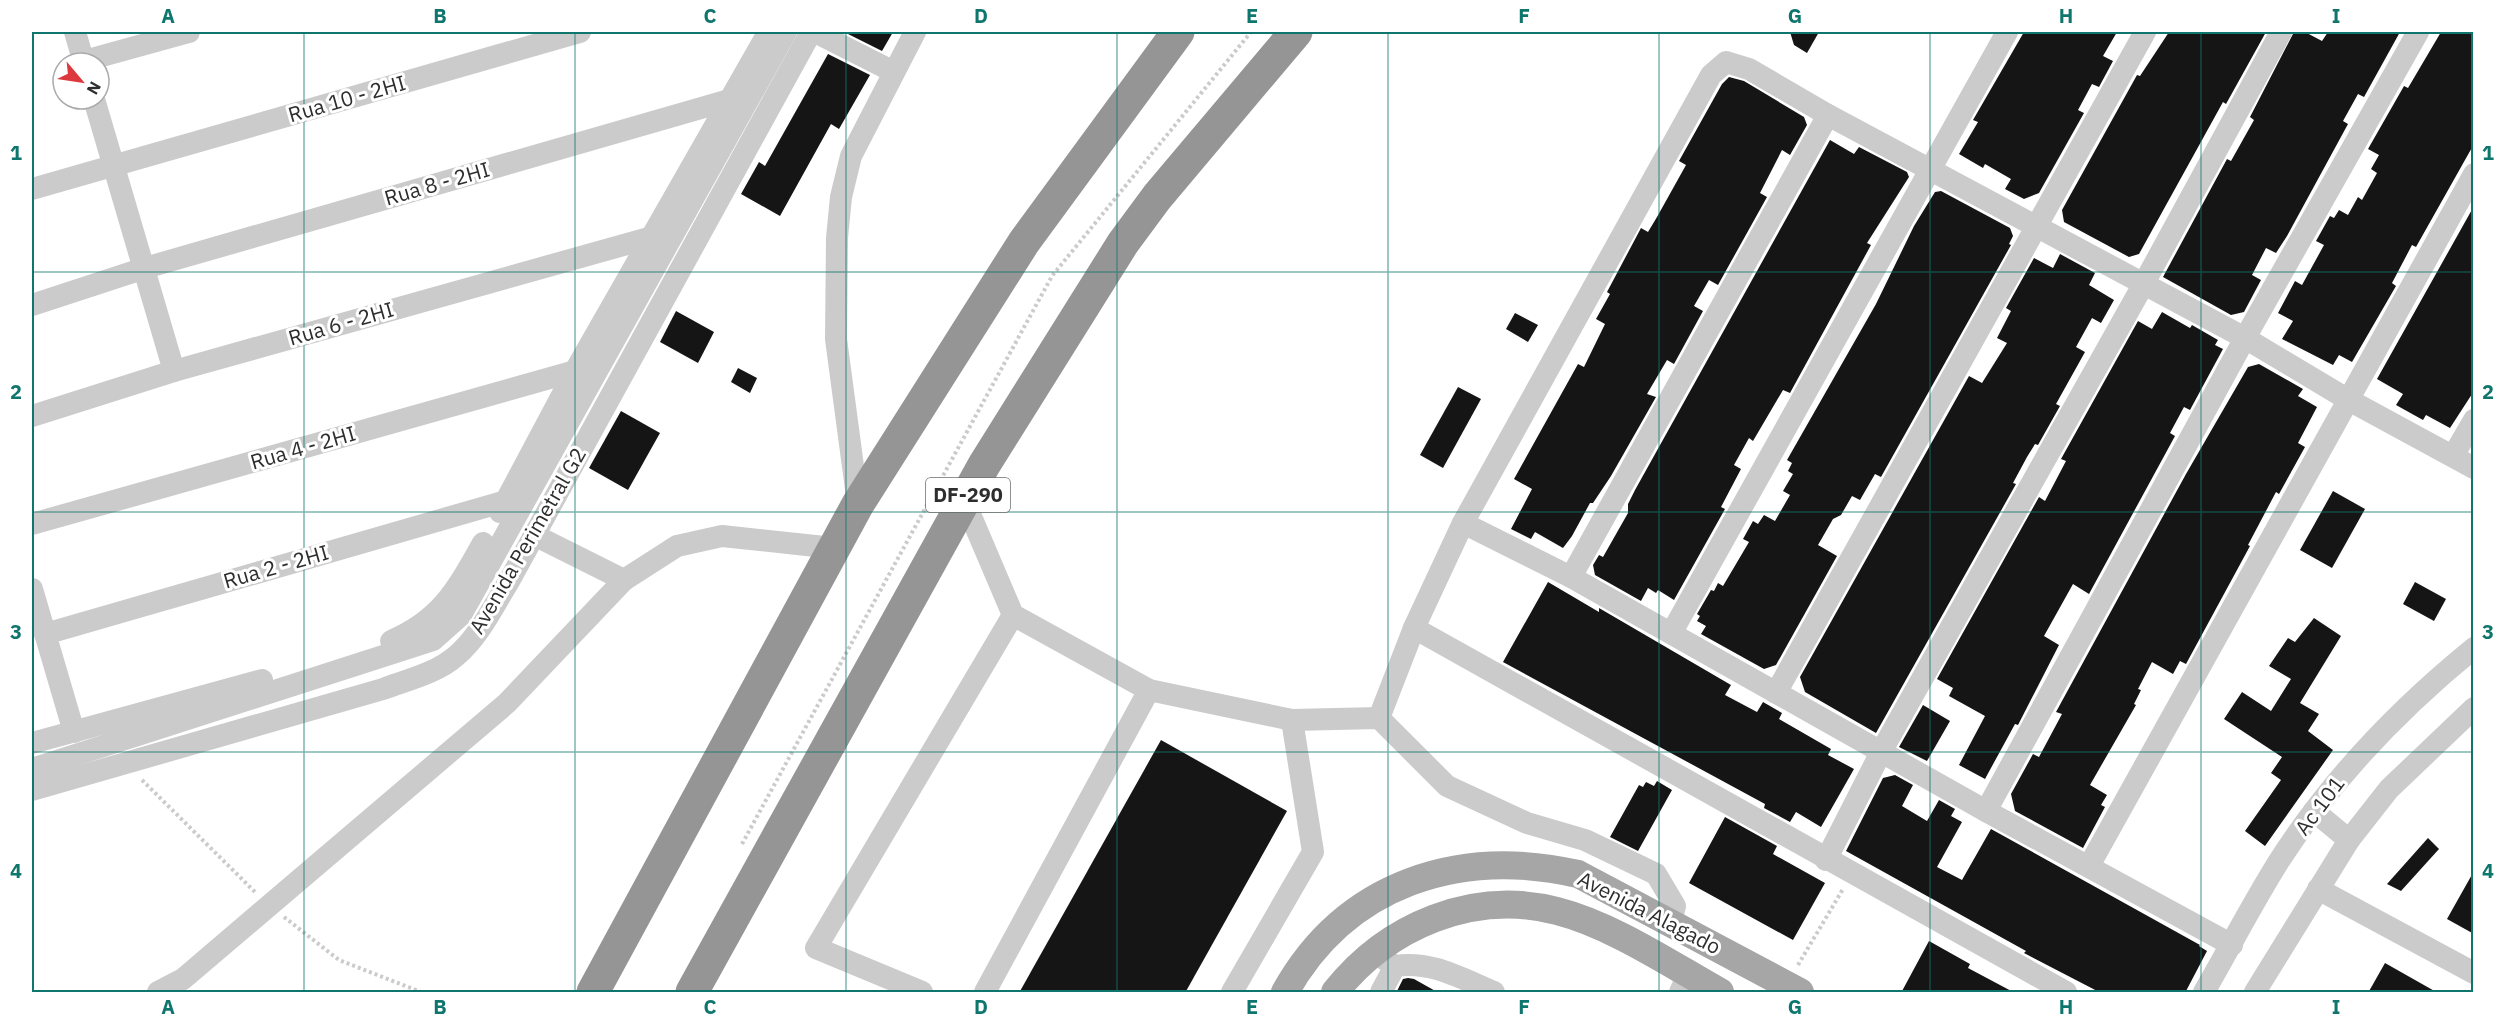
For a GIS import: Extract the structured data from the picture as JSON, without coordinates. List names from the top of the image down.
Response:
{
  "streets": {
    "highway": ["DF-290"],
    "main road": ["Avenida Alagado"],
    "street": [
      "Rua 10 - 2HI",
      "Rua 8 - 2HI",
      "Rua 6 - 2HI",
      "Rua 4 - 2HI",
      "Avenida Perimetral G2",
      "Rua 2 - 2HI",
      "Ac 101"
    ]
  },
  "crossings": [
    ["Rua 8 - 2HI", "Avenida Perimetral G2"],
    ["Rua 6 - 2HI", "Avenida Perimetral G2"],
    ["Rua 4 - 2HI", "Avenida Perimetral G2"],
    ["Avenida Perimetral G2", "Rua 2 - 2HI"]
  ],
  "north": "bottom right",
  "grid": {
    "columns": [
      "A",
      "B",
      "C",
      "D",
      "E",
      "F",
      "G",
      "H",
      "I"
    ],
    "rows": [
      "1",
      "2",
      "3",
      "4"
    ]
  }
}
